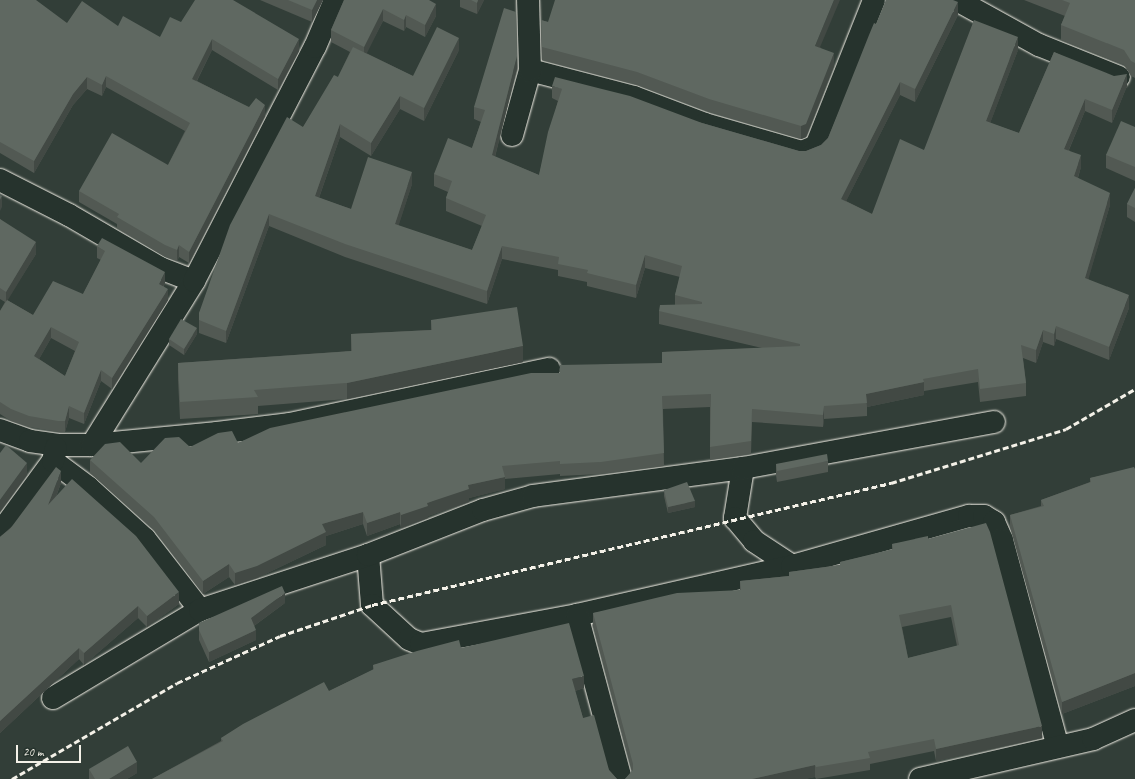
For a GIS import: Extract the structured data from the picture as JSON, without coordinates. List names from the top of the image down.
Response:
{
  "scale_bar": "20 m"
}
